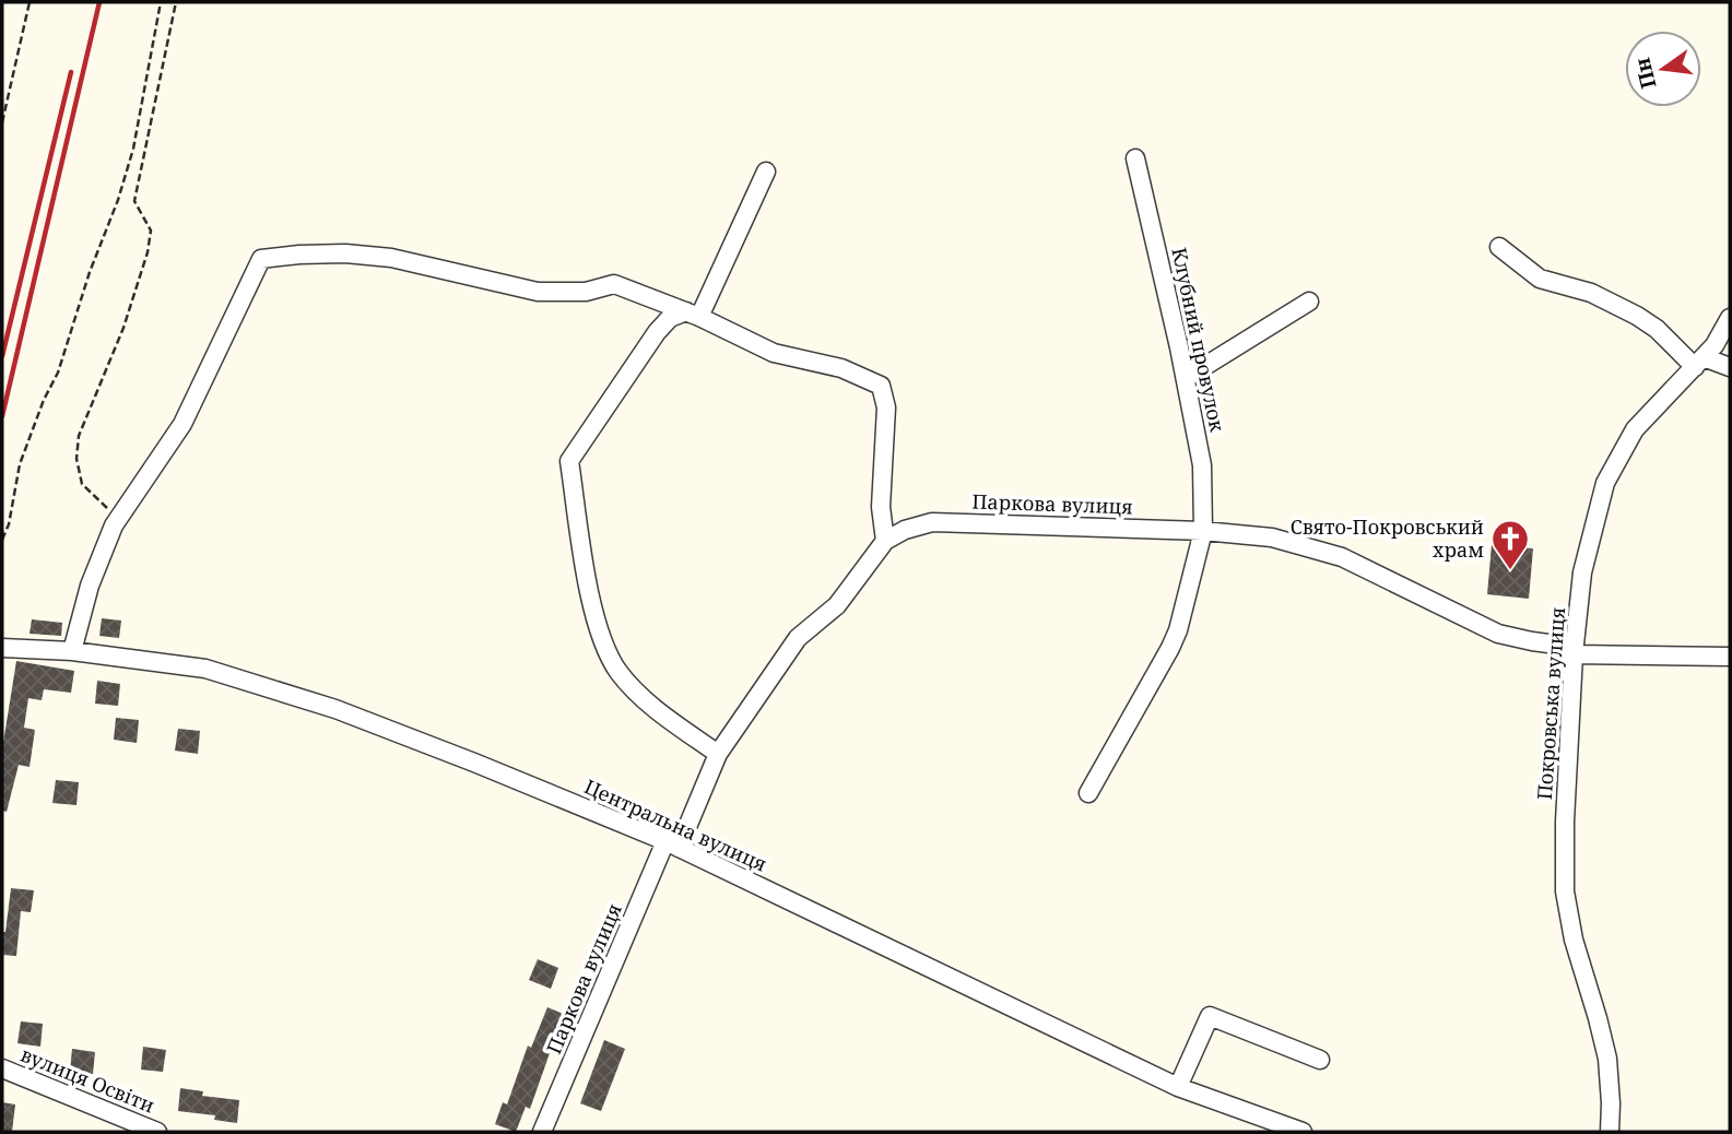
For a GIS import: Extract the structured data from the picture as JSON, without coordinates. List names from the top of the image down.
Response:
{
  "streets": {
    "street": [
      "Клубний провулок",
      "Паркова вулиця",
      "Покровська вулиця",
      "Центральна вулиця",
      "вулиця Освіти"
    ]
  },
  "crossings": [
    ["Клубний провулок", "Паркова вулиця"],
    ["Паркова вулиця", "Покровська вулиця"],
    ["Паркова вулиця", "Центральна вулиця"]
  ],
  "places": {
    "church": ["Свято-Покровський храм"]
  },
  "north": "left"
}
